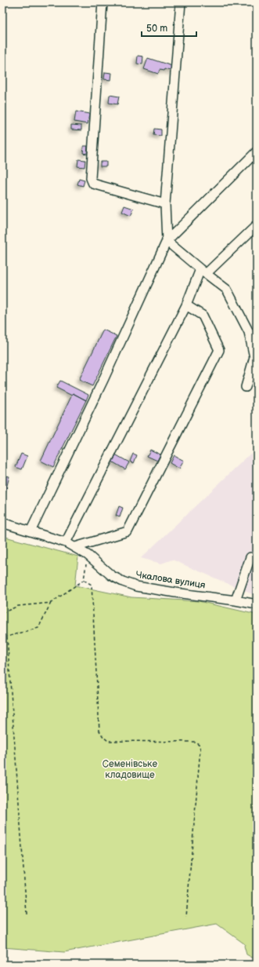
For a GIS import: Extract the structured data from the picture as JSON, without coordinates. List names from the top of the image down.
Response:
{
  "streets": {
    "street": ["Чкалова вулиця"]
  },
  "parks": ["Семенівське кладовище"],
  "scale_bar": "50 m"
}
